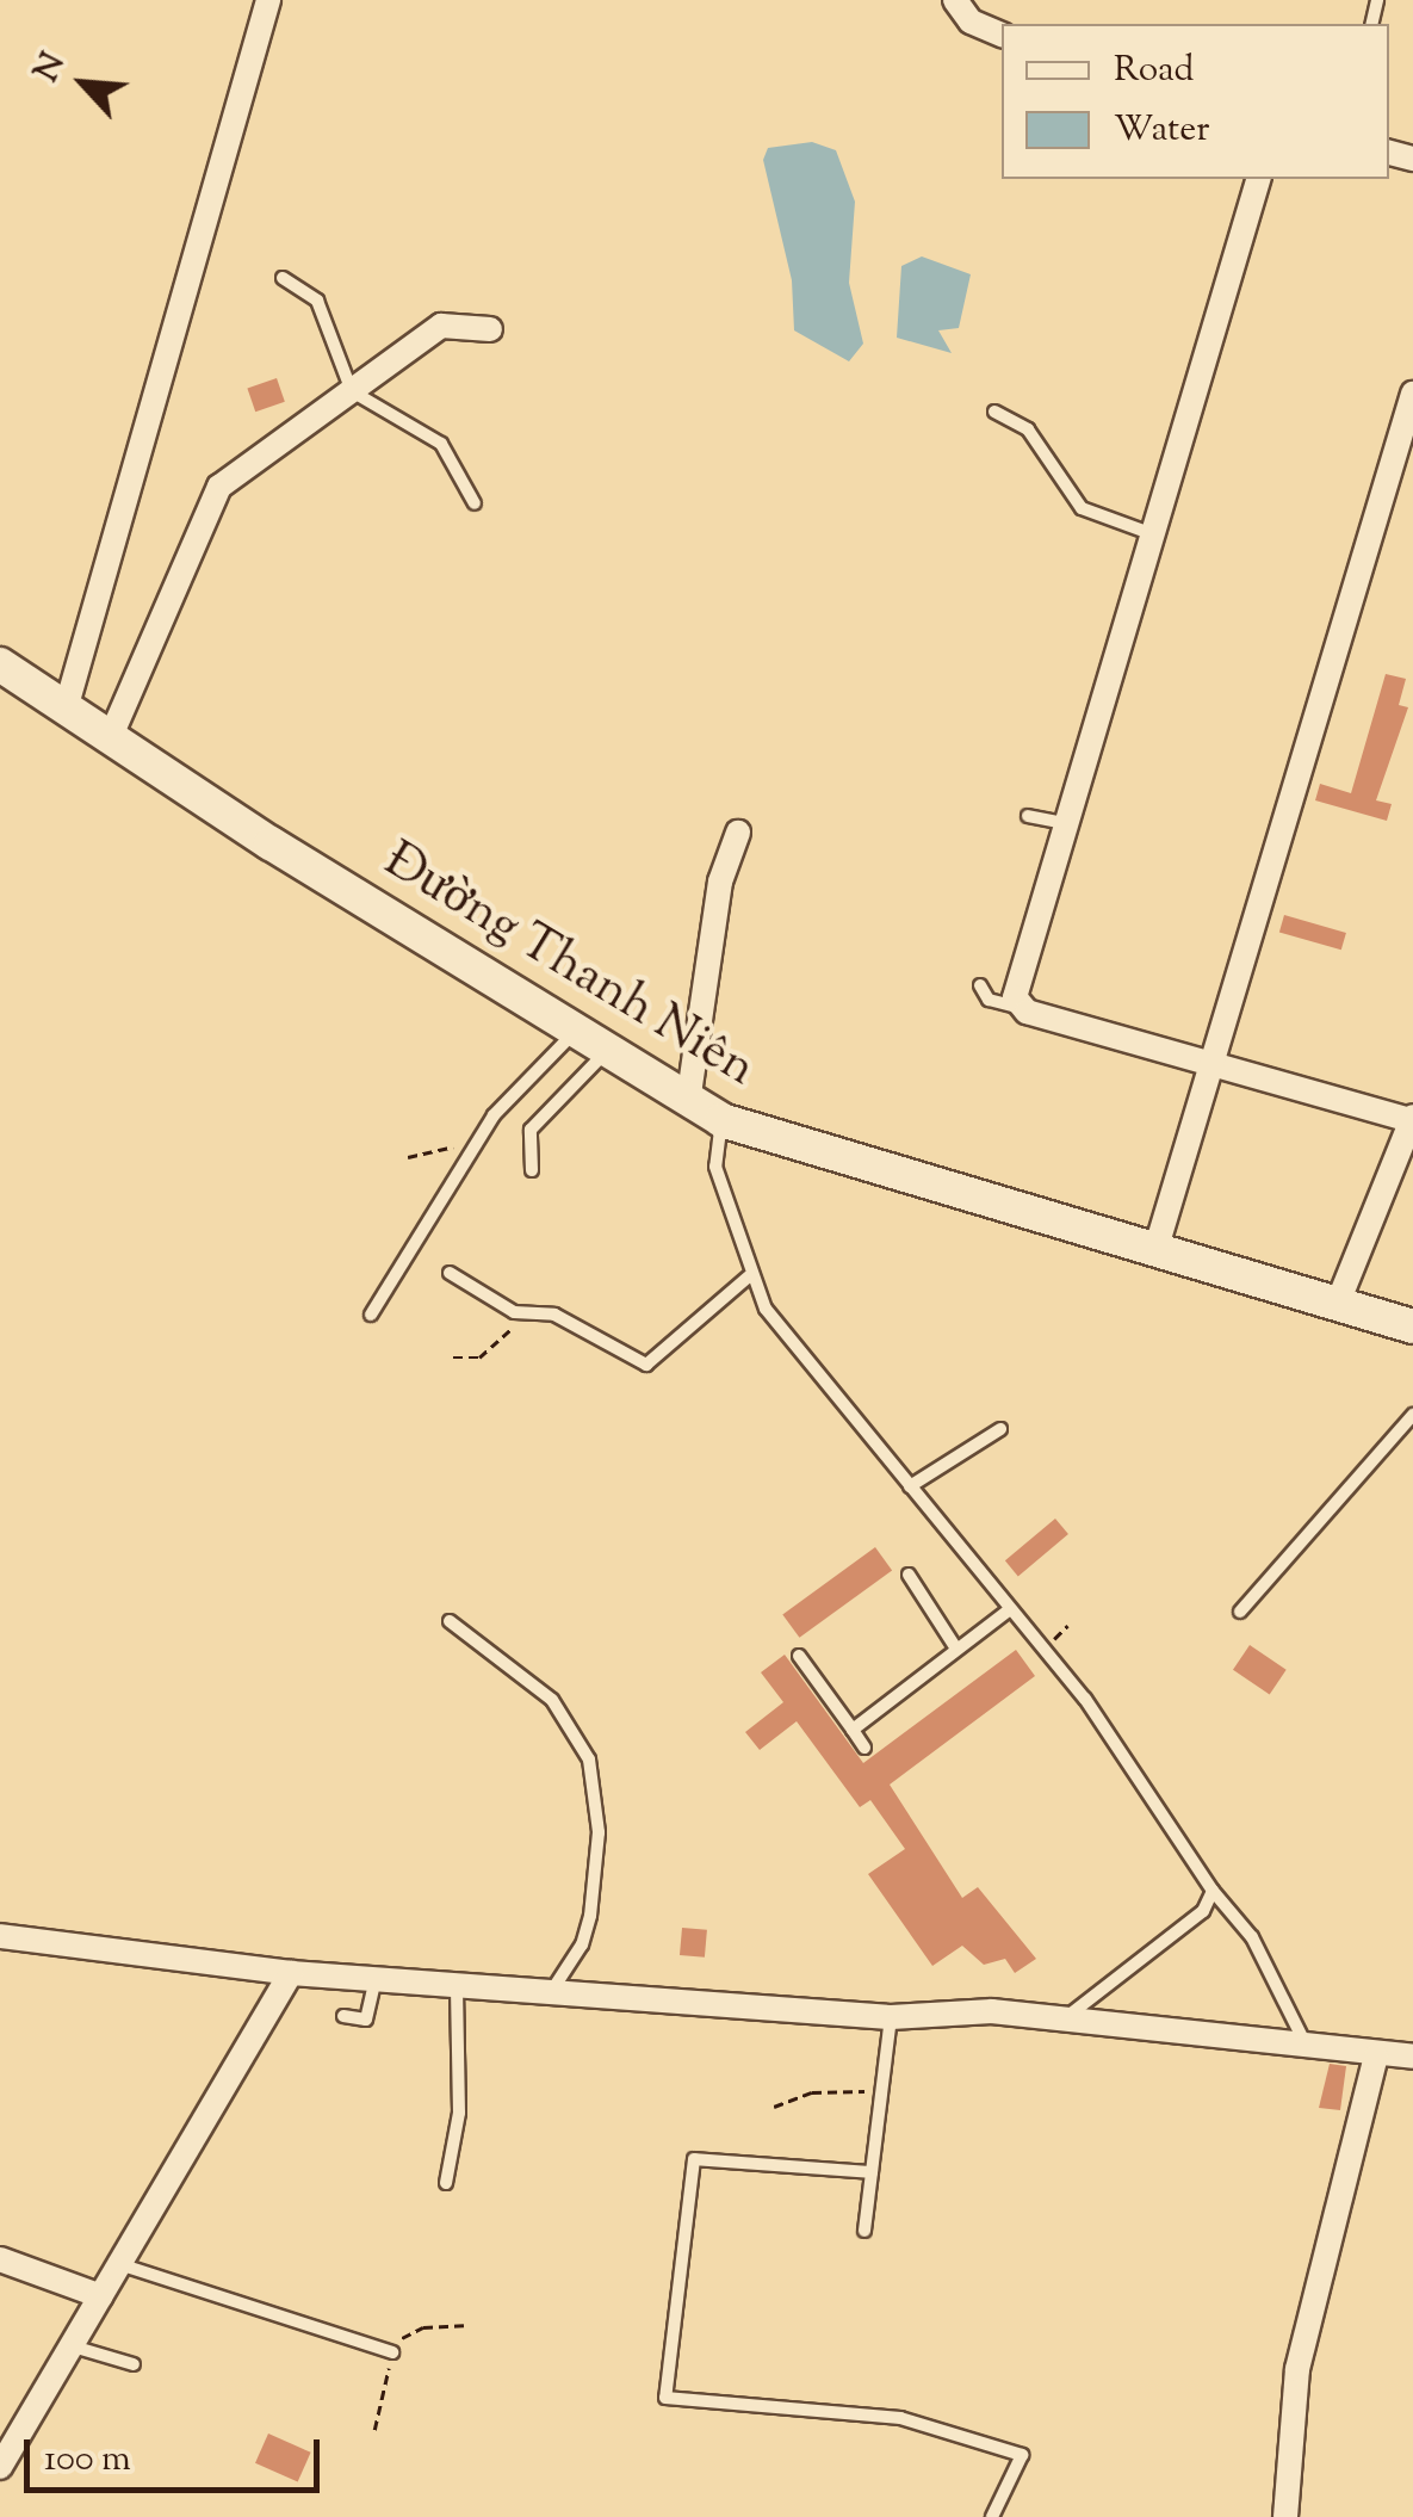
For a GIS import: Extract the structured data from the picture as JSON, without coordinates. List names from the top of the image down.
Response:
{
  "streets": {
    "main road": ["Đường Thanh Niên"]
  },
  "legend": ["Road", "Water"],
  "scale_bar": "100 m",
  "north": "top left"
}
